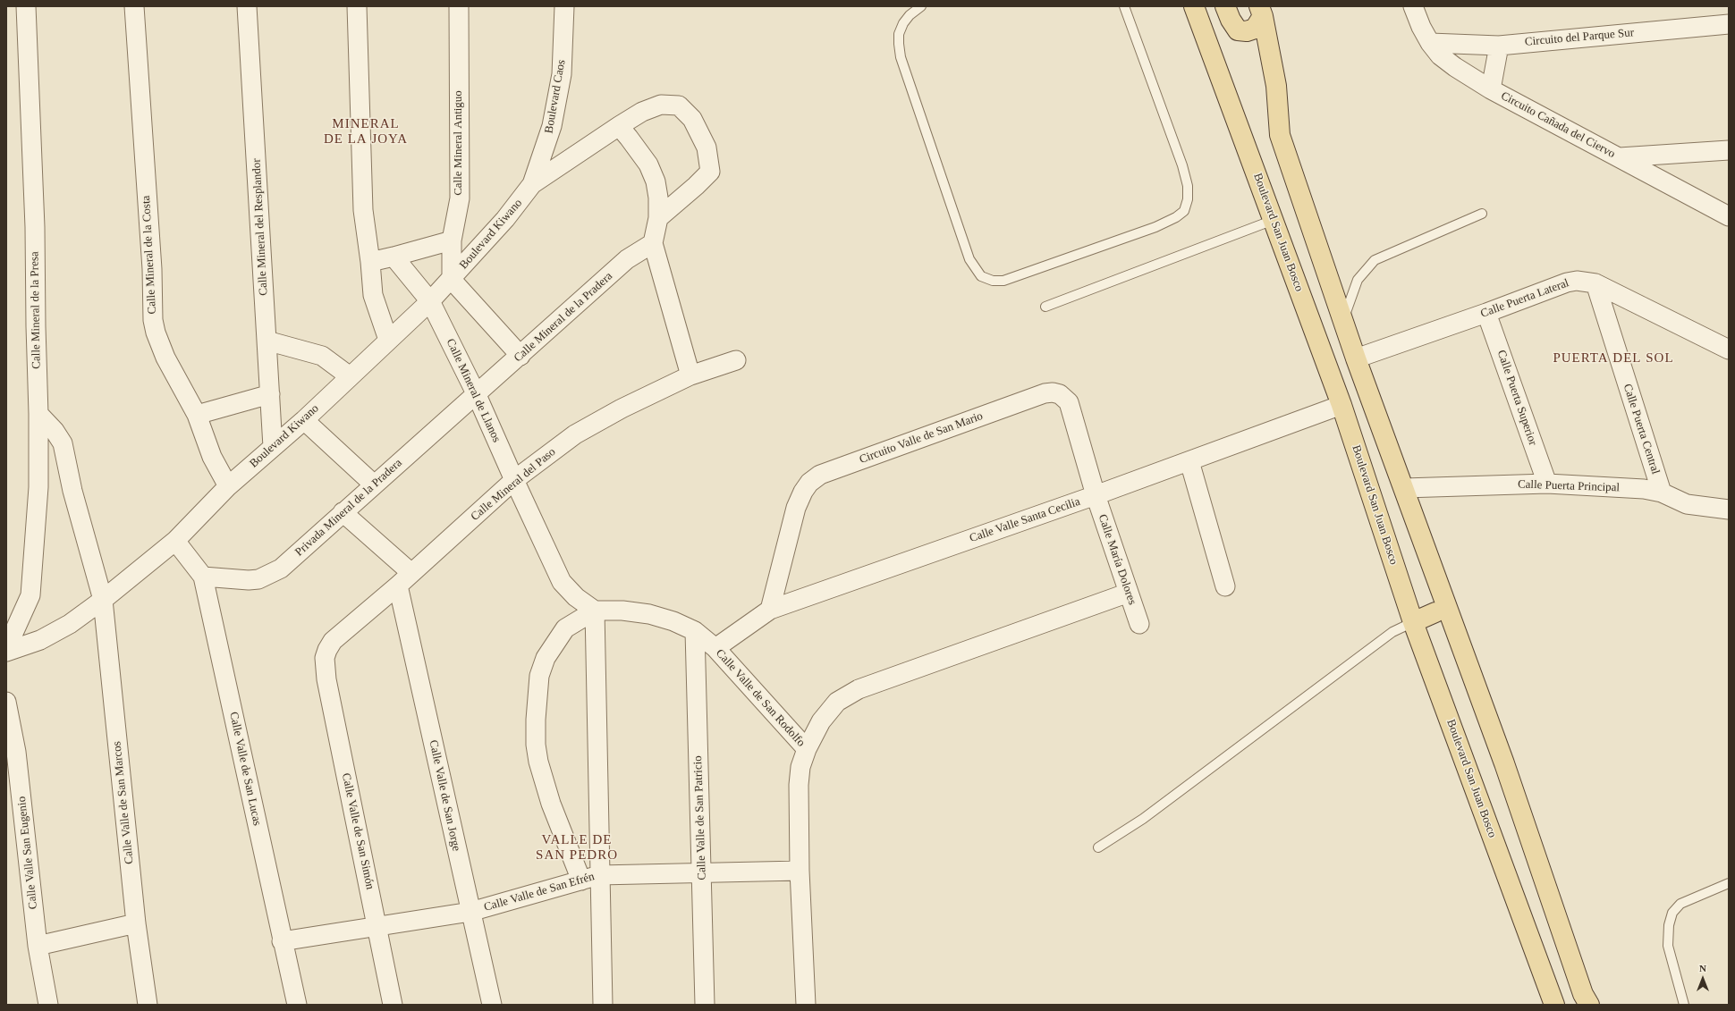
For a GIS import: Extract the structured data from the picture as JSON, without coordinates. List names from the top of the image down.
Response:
{
  "streets": {
    "main road": ["Boulevard San Juan Bosco"],
    "street": [
      "Circuito del Parque Sur",
      "Boulevard Caos",
      "Circuito Cañada del Ciervo",
      "Calle Mineral Antiguo",
      "Calle Mineral del Resplandor",
      "Boulevard Kiwano",
      "Calle Mineral de la Costa",
      "Calle Puerta Lateral",
      "Calle Mineral de la Presa",
      "Calle Mineral de la Pradera",
      "Calle Mineral de Llanos",
      "Calle Puerta Superior",
      "Calle Puerta Central",
      "Circuito Valle de San Mario",
      "Calle Mineral del Paso",
      "Calle Puerta Principal",
      "Privada Mineral de la Pradera",
      "Calle Valle Santa Cecilia",
      "Calle María Dolores",
      "Calle Valle de San Rodolfo",
      "Calle Valle de San Lucas",
      "Calle Valle de San Jorge",
      "Calle Valle de San Marcos",
      "Calle Valle de San Patricio",
      "Calle Valle de San Simón",
      "Calle Valle San Eugenio",
      "Calle Valle de San Efrén"
    ]
  },
  "crossings": [
    ["Circuito del Parque Sur", "Circuito Cañada del Ciervo"],
    ["Boulevard Caos", "Boulevard Kiwano"],
    ["Calle Mineral Antiguo", "Boulevard Kiwano"],
    ["Calle Mineral del Resplandor", "Boulevard Kiwano"],
    ["Boulevard San Juan Bosco", "Calle Valle Santa Cecilia"],
    ["Boulevard Kiwano", "Calle Mineral de la Costa"],
    ["Boulevard Kiwano", "Calle Mineral de la Presa"],
    ["Boulevard Kiwano", "Calle Mineral de Llanos"],
    ["Boulevard Kiwano", "Calle Valle de San Lucas"],
    ["Boulevard Kiwano", "Calle Valle de San Marcos"],
    ["Calle Puerta Lateral", "Calle Puerta Superior"],
    ["Calle Puerta Lateral", "Calle Puerta Central"],
    ["Calle Mineral de la Pradera", "Calle Mineral de Llanos"],
    ["Calle Mineral de la Pradera", "Privada Mineral de la Pradera"],
    ["Calle Mineral de Llanos", "Calle Mineral del Paso"],
    ["Calle Mineral de Llanos", "Privada Mineral de la Pradera"],
    ["Calle Mineral de Llanos", "Calle Valle de San Rodolfo"],
    ["Calle Puerta Superior", "Calle Puerta Principal"],
    ["Calle Puerta Central", "Calle Puerta Principal"],
    ["Circuito Valle de San Mario", "Calle Valle Santa Cecilia"],
    ["Circuito Valle de San Mario", "Calle María Dolores"],
    ["Calle Mineral del Paso", "Calle Valle de San Jorge"],
    ["Calle Mineral del Paso", "Calle Valle de San Simón"],
    ["Privada Mineral de la Pradera", "Calle Valle de San Lucas"],
    ["Calle Valle Santa Cecilia", "Calle María Dolores"],
    ["Calle Valle Santa Cecilia", "Calle Valle de San Rodolfo"],
    ["Calle Valle de San Rodolfo", "Calle Valle de San Patricio"],
    ["Calle Valle de San Rodolfo", "Calle Valle de San Efrén"],
    ["Calle Valle de San Lucas", "Calle Valle de San Efrén"],
    ["Calle Valle de San Jorge", "Calle Valle de San Efrén"],
    ["Calle Valle de San Patricio", "Calle Valle de San Efrén"],
    ["Calle Valle de San Simón", "Calle Valle de San Efrén"]
  ],
  "districts": ["MINERAL DE LA JOYA", "PUERTA DEL SOL", "VALLE DE SAN PEDRO"],
  "north": "top"
}
